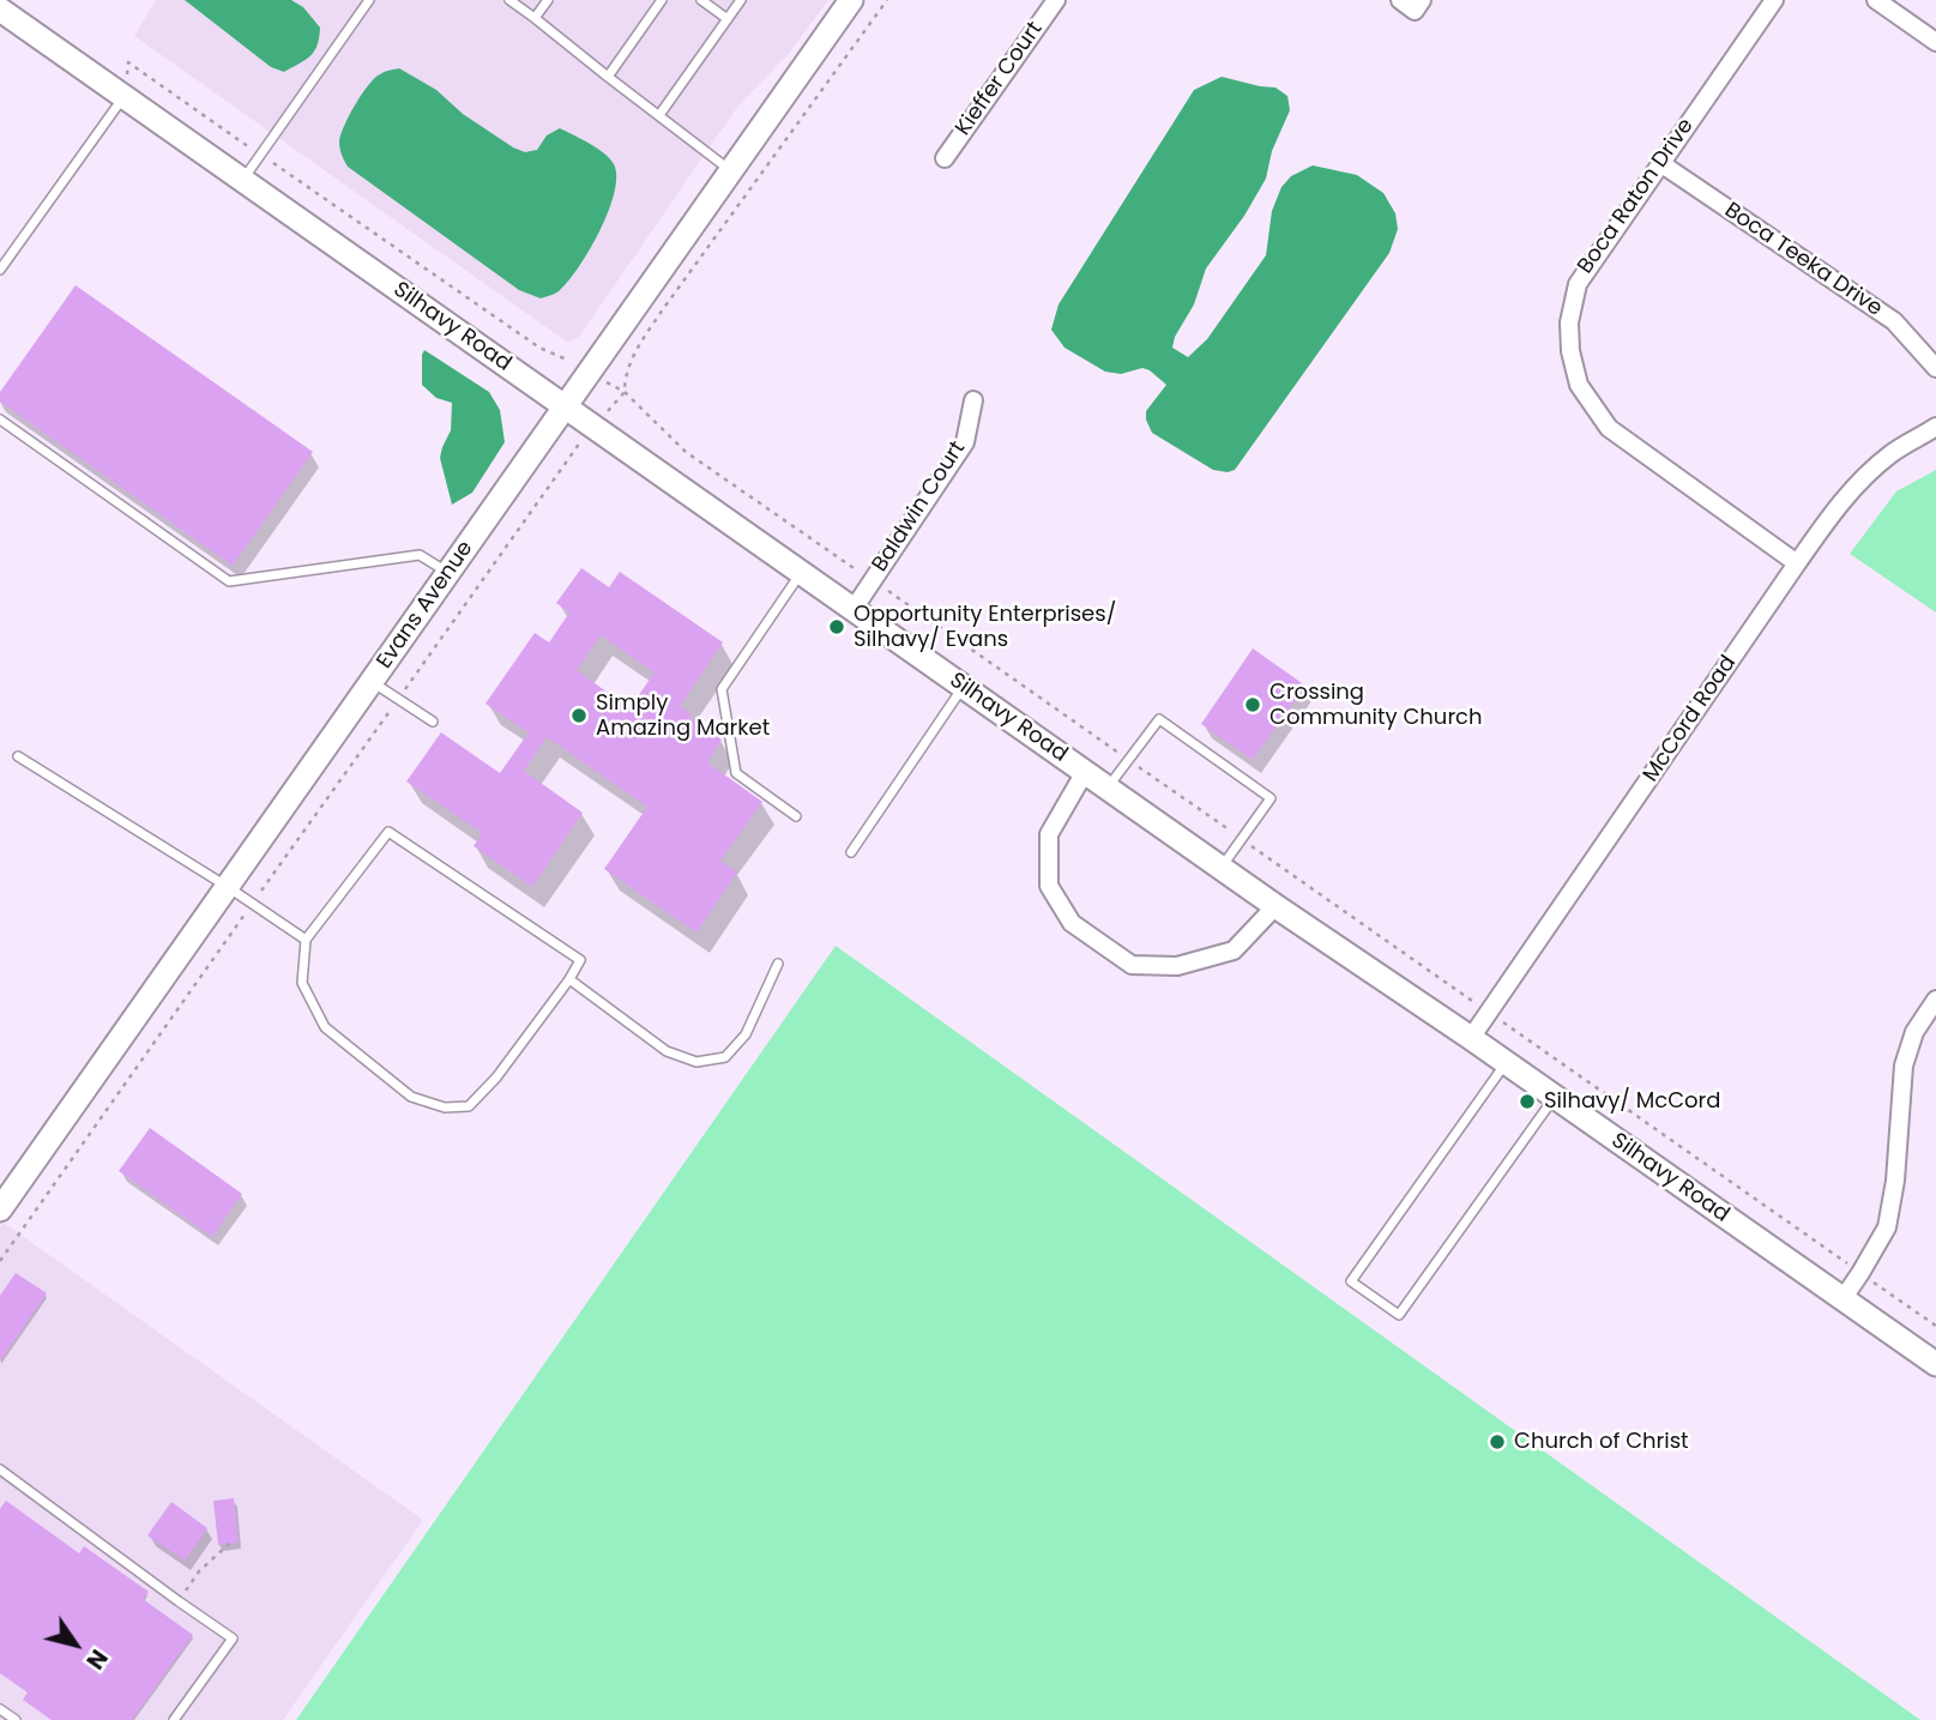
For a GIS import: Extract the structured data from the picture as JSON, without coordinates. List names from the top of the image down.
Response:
{
  "streets": {
    "street": [
      "Kieffer Court",
      "Boca Raton Drive",
      "Boca Teeka Drive",
      "Silhavy Road",
      "Baldwin Court",
      "Evans Avenue",
      "McCord Road"
    ]
  },
  "crossings": [
    ["Boca Raton Drive", "Boca Teeka Drive"],
    ["Boca Raton Drive", "McCord Road"],
    ["Silhavy Road", "Baldwin Court"],
    ["Silhavy Road", "Evans Avenue"],
    ["Silhavy Road", "McCord Road"]
  ],
  "places": [
    "Opportunity Enterprises/ Silhavy/ Evans",
    "Crossing Community Church",
    "Simply Amazing Market",
    "Silhavy/ McCord",
    "Church of Christ"
  ],
  "north": "bottom right"
}
